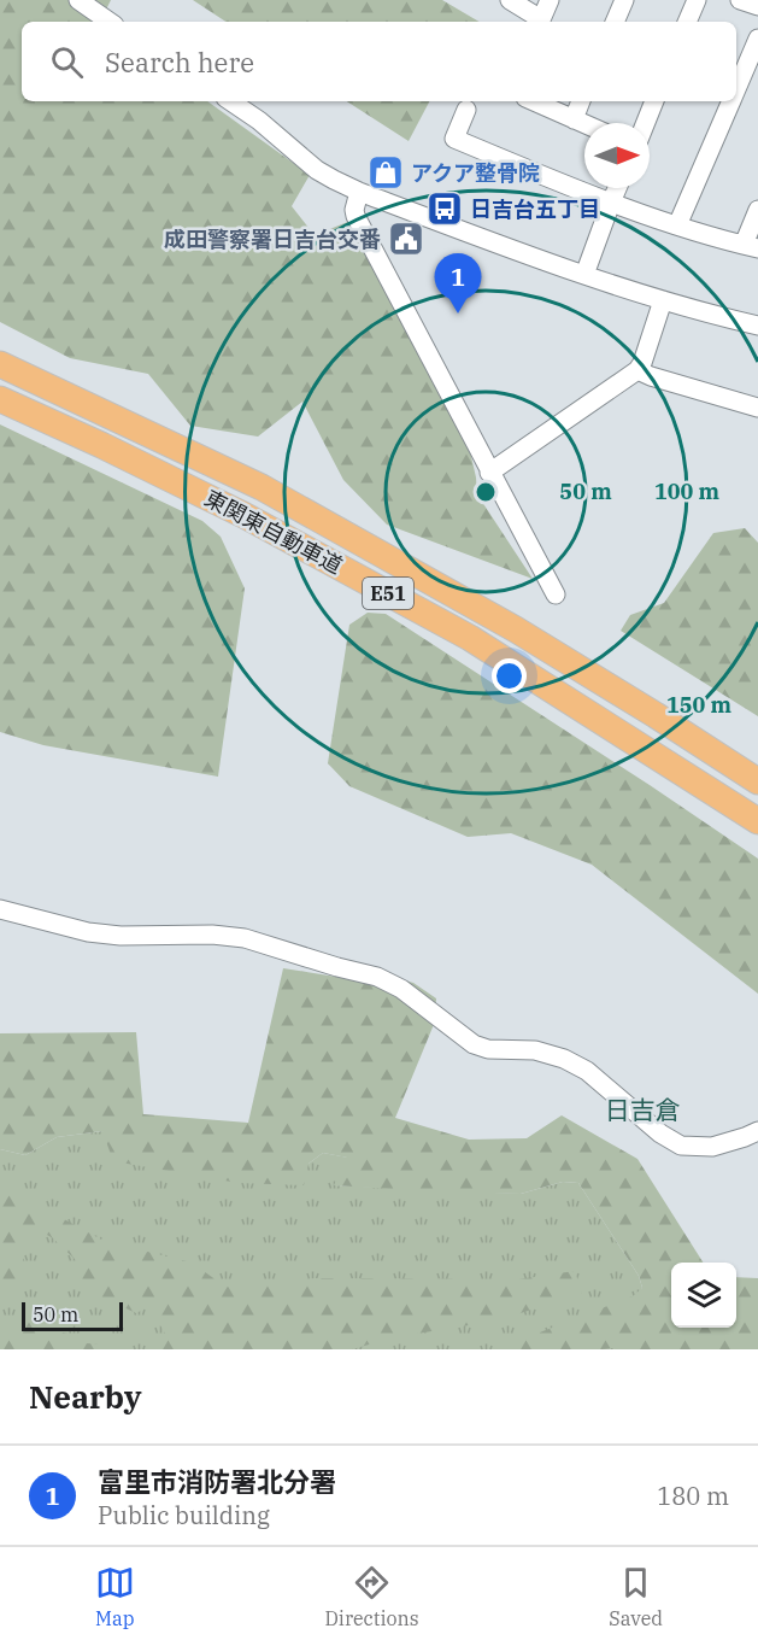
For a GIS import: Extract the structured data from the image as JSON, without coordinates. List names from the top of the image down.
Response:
{
  "streets": {
    "highway": ["東関東自動車道", "E51"]
  },
  "districts": ["日吉倉"],
  "places": {
    "shop": ["アクア整骨院"],
    "bus stop": ["日吉台五丁目"],
    "public building": ["成田警察署日吉台交番"]
  },
  "scale_bar": "50 m",
  "north": "right",
  "page": {
    "search": "Search here",
    "pins": "1",
    "scale": "50 m",
    "heading": "Nearby",
    "list": [
      {
        "mark": "1",
        "name": "富里市消防署北分署",
        "note": "Public building",
        "value": "180 m"
      }
    ],
    "nav": ["Map", "Directions", "Saved"]
  },
  "rings": ["50 m", "100 m", "150 m"]
}
